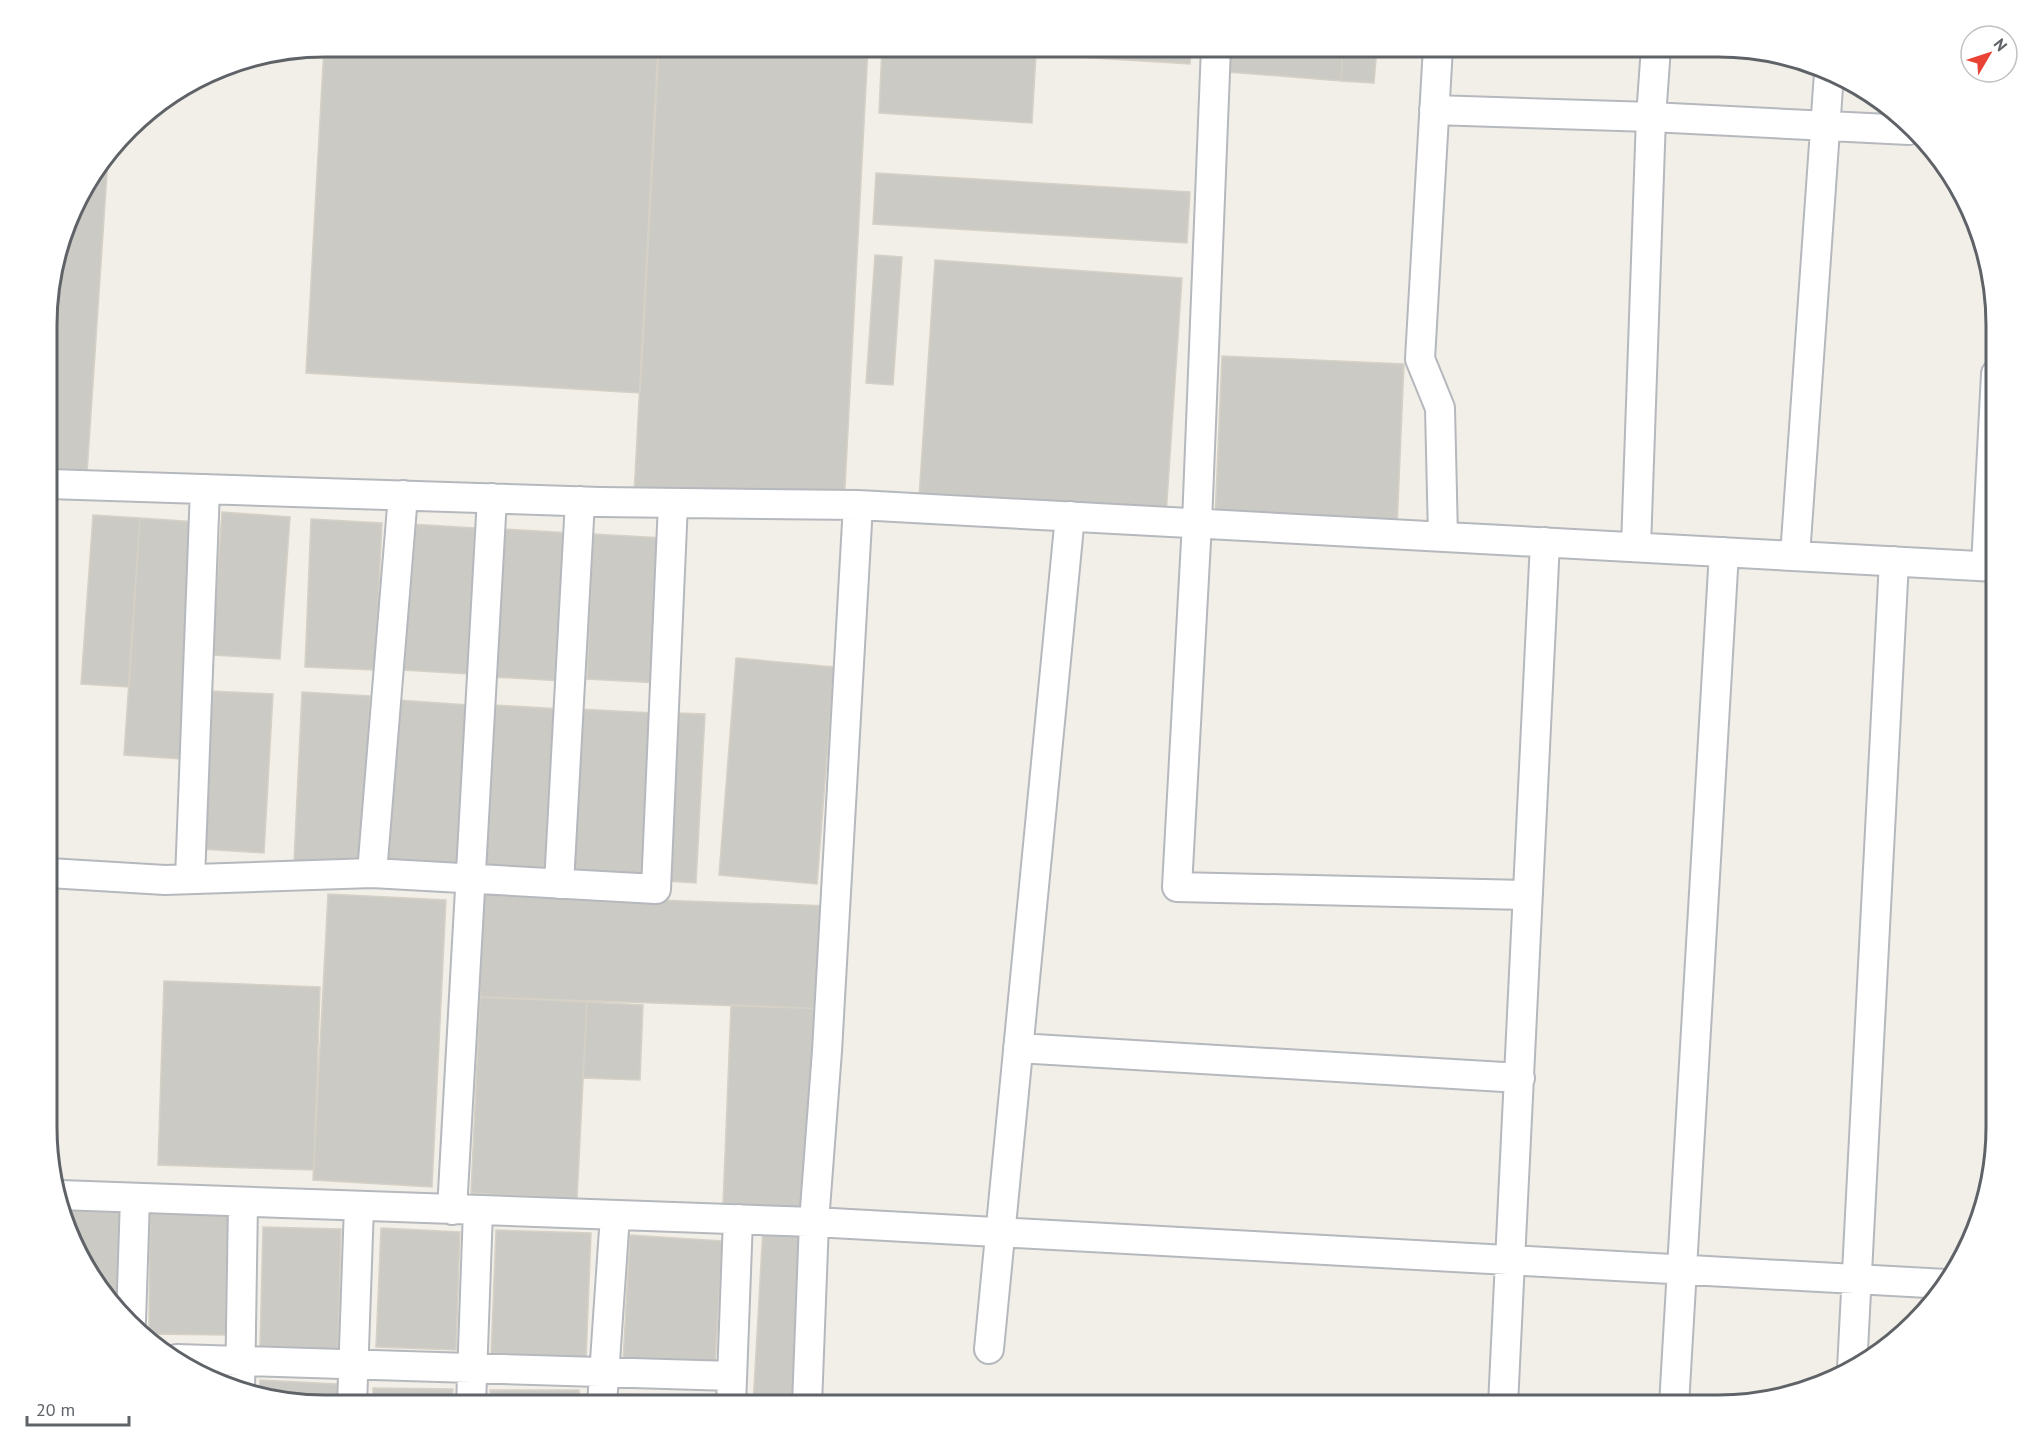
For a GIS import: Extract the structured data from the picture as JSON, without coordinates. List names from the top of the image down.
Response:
{
  "scale_bar": "20 m",
  "north": "top right"
}
